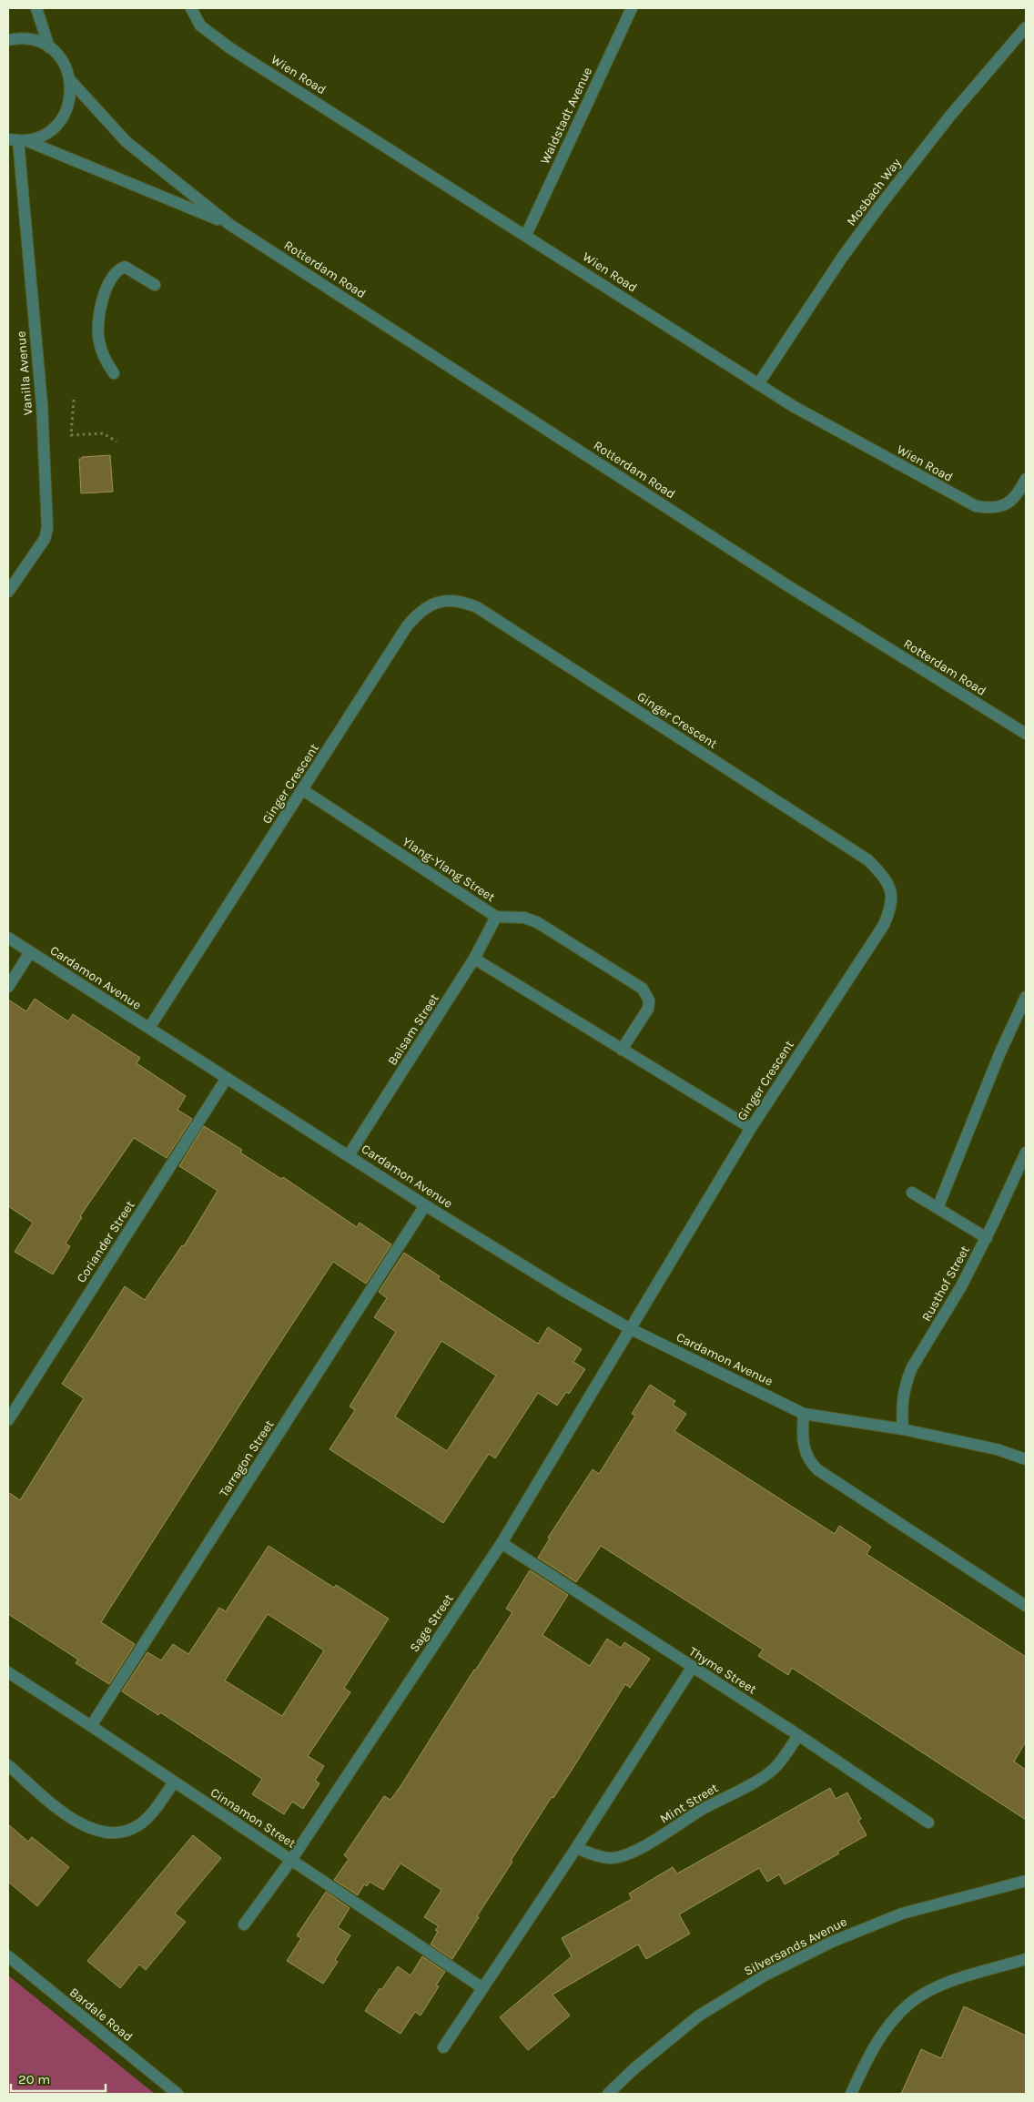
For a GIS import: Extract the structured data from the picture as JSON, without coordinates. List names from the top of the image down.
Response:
{
  "streets": {
    "street": [
      "Wien Road",
      "Waldstadt Avenue",
      "Mosbach Way",
      "Rotterdam Road",
      "Vanilla Avenue",
      "Ginger Crescent",
      "Ylang-Ylang Street",
      "Cardamon Avenue",
      "Balsam Street",
      "Coriander Street",
      "Rusthof Street",
      "Tarragon Street",
      "Sage Street",
      "Thyme Street",
      "Mint Street",
      "Cinnamon Street",
      "Silversands Avenue",
      "Bardale Road"
    ]
  },
  "crossings": [
    ["Wien Road", "Waldstadt Avenue"],
    ["Wien Road", "Mosbach Way"],
    ["Rotterdam Road", "Vanilla Avenue"],
    ["Ginger Crescent", "Ylang-Ylang Street"],
    ["Ginger Crescent", "Cardamon Avenue"],
    ["Ginger Crescent", "Sage Street"],
    ["Ylang-Ylang Street", "Balsam Street"],
    ["Cardamon Avenue", "Balsam Street"],
    ["Cardamon Avenue", "Coriander Street"],
    ["Cardamon Avenue", "Rusthof Street"],
    ["Cardamon Avenue", "Tarragon Street"],
    ["Cardamon Avenue", "Sage Street"],
    ["Tarragon Street", "Cinnamon Street"],
    ["Sage Street", "Thyme Street"],
    ["Sage Street", "Cinnamon Street"],
    ["Thyme Street", "Mint Street"]
  ],
  "scale_bar": "20 m"
}
